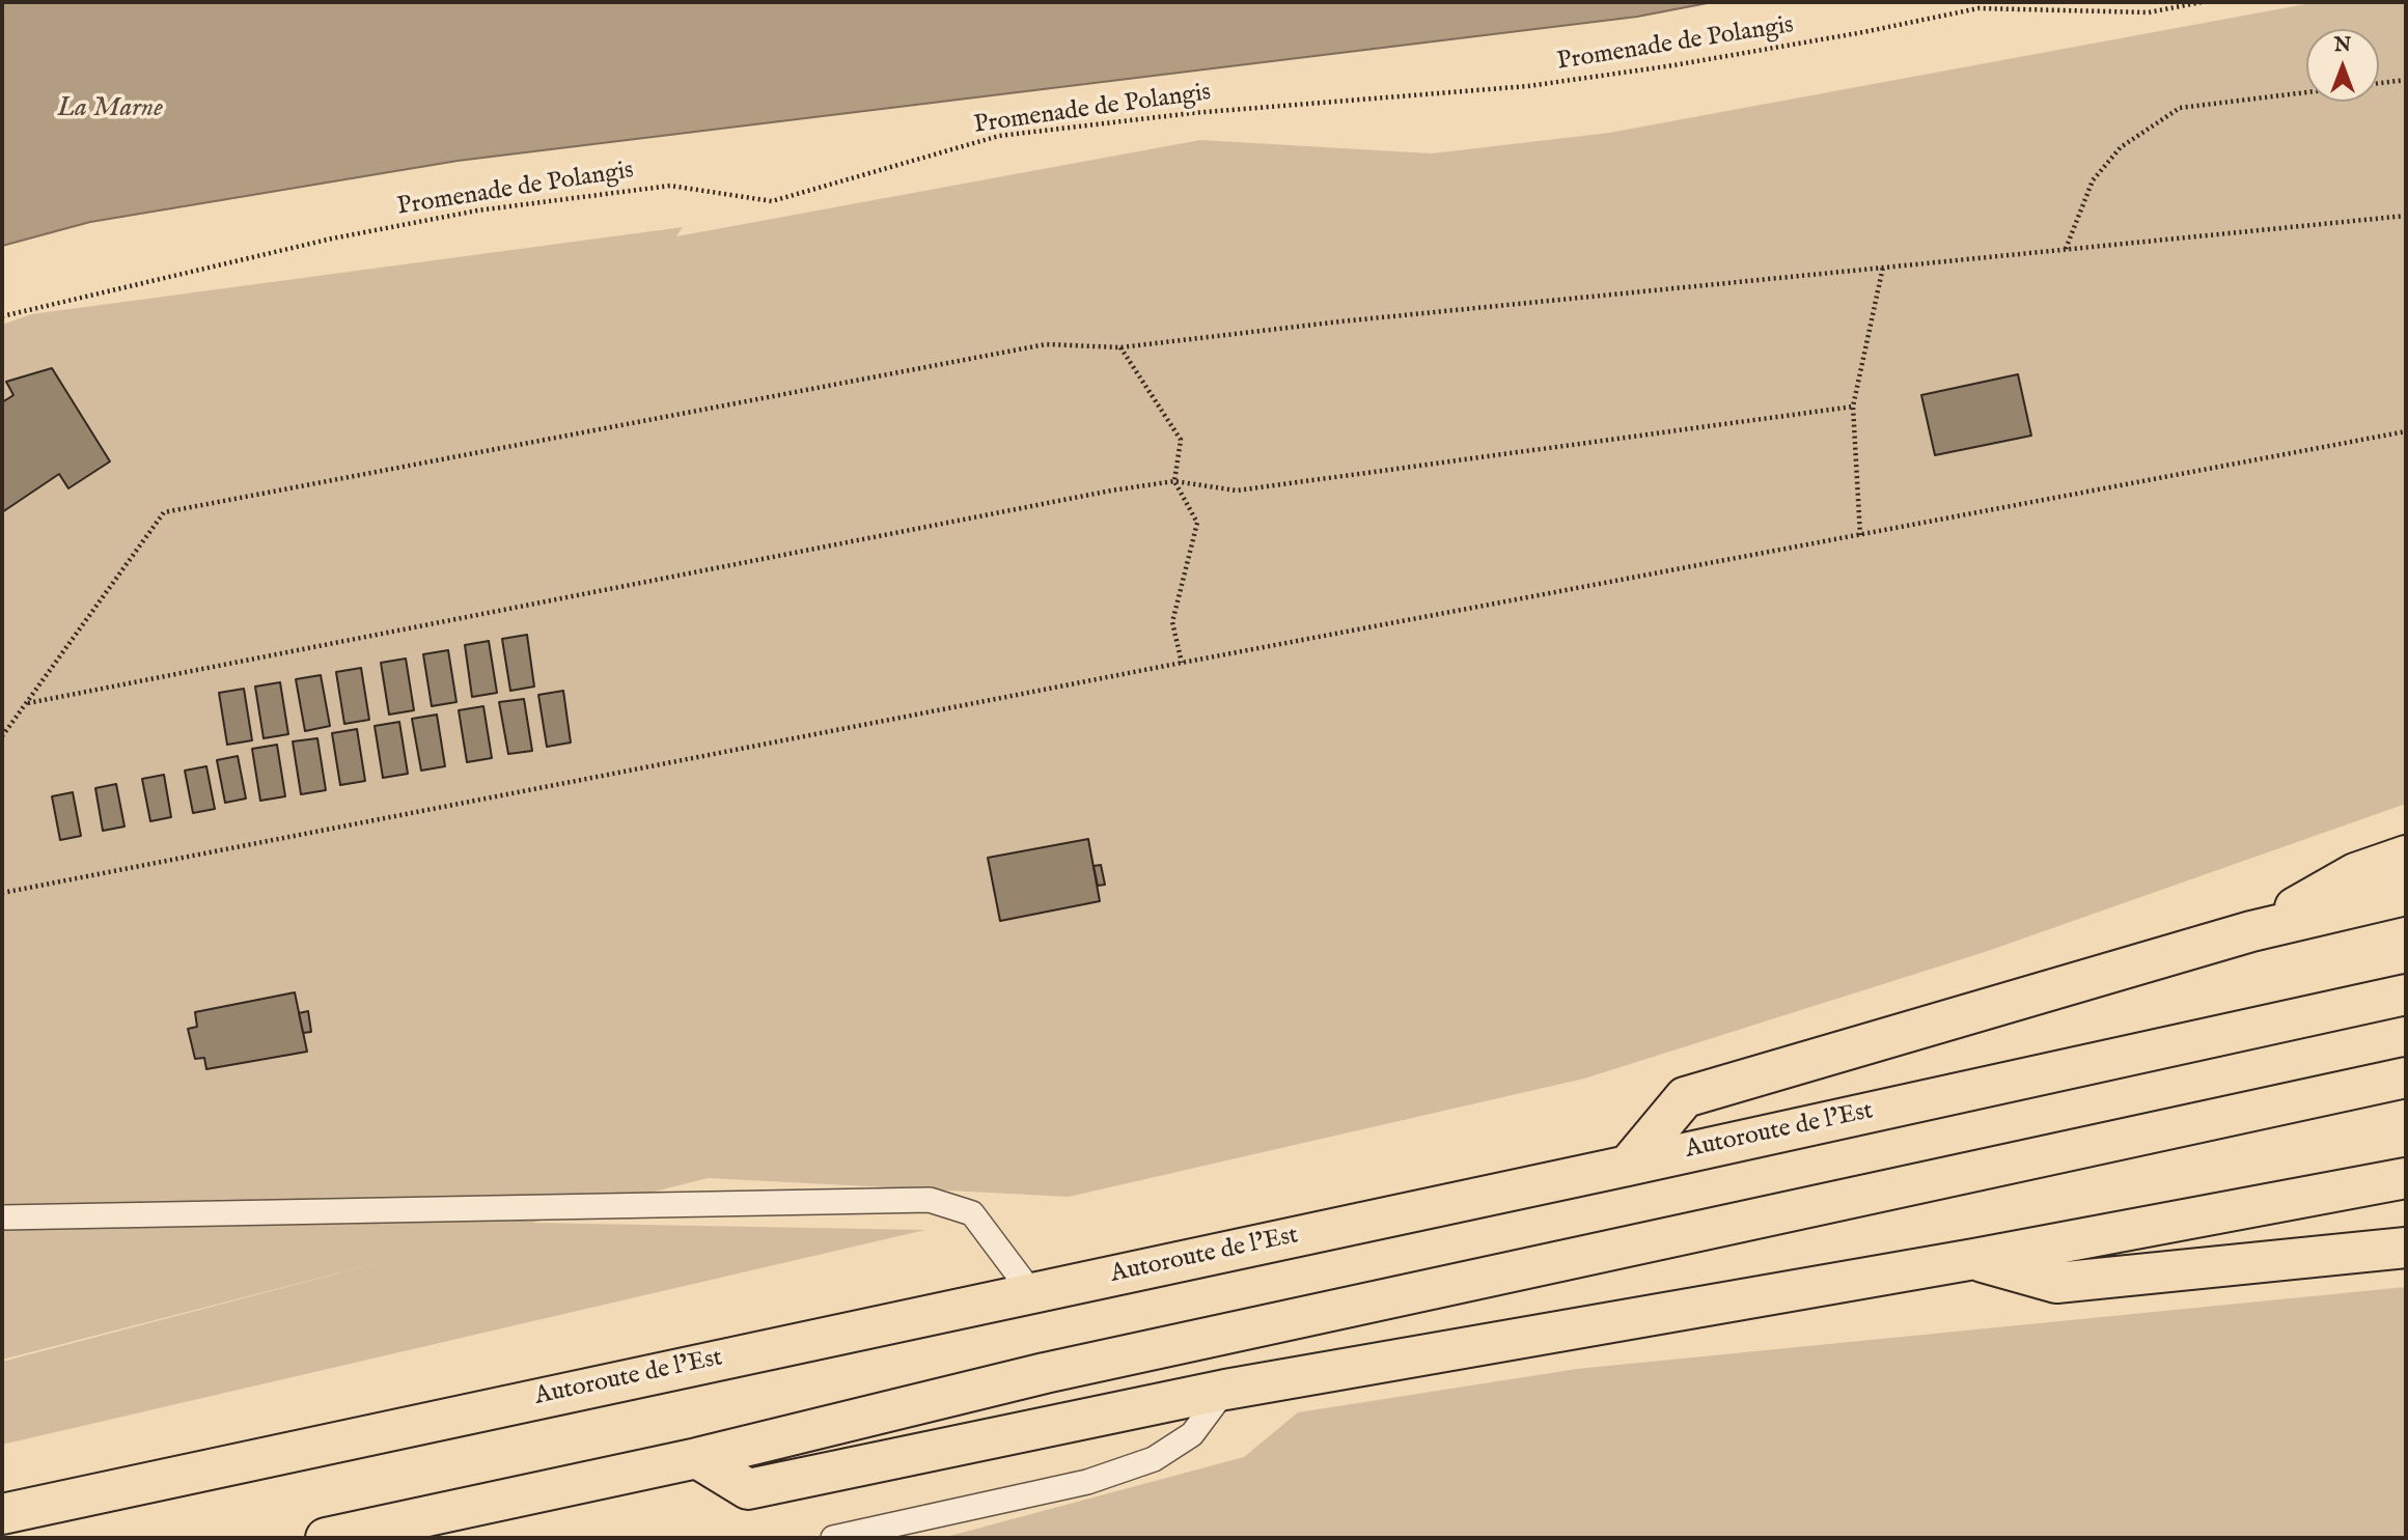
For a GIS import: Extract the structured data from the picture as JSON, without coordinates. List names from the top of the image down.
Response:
{
  "streets": {
    "highway": ["Autoroute de l’Est"],
    "path": ["Promenade de Polangis"]
  },
  "water": ["La Marne"],
  "north": "top"
}
